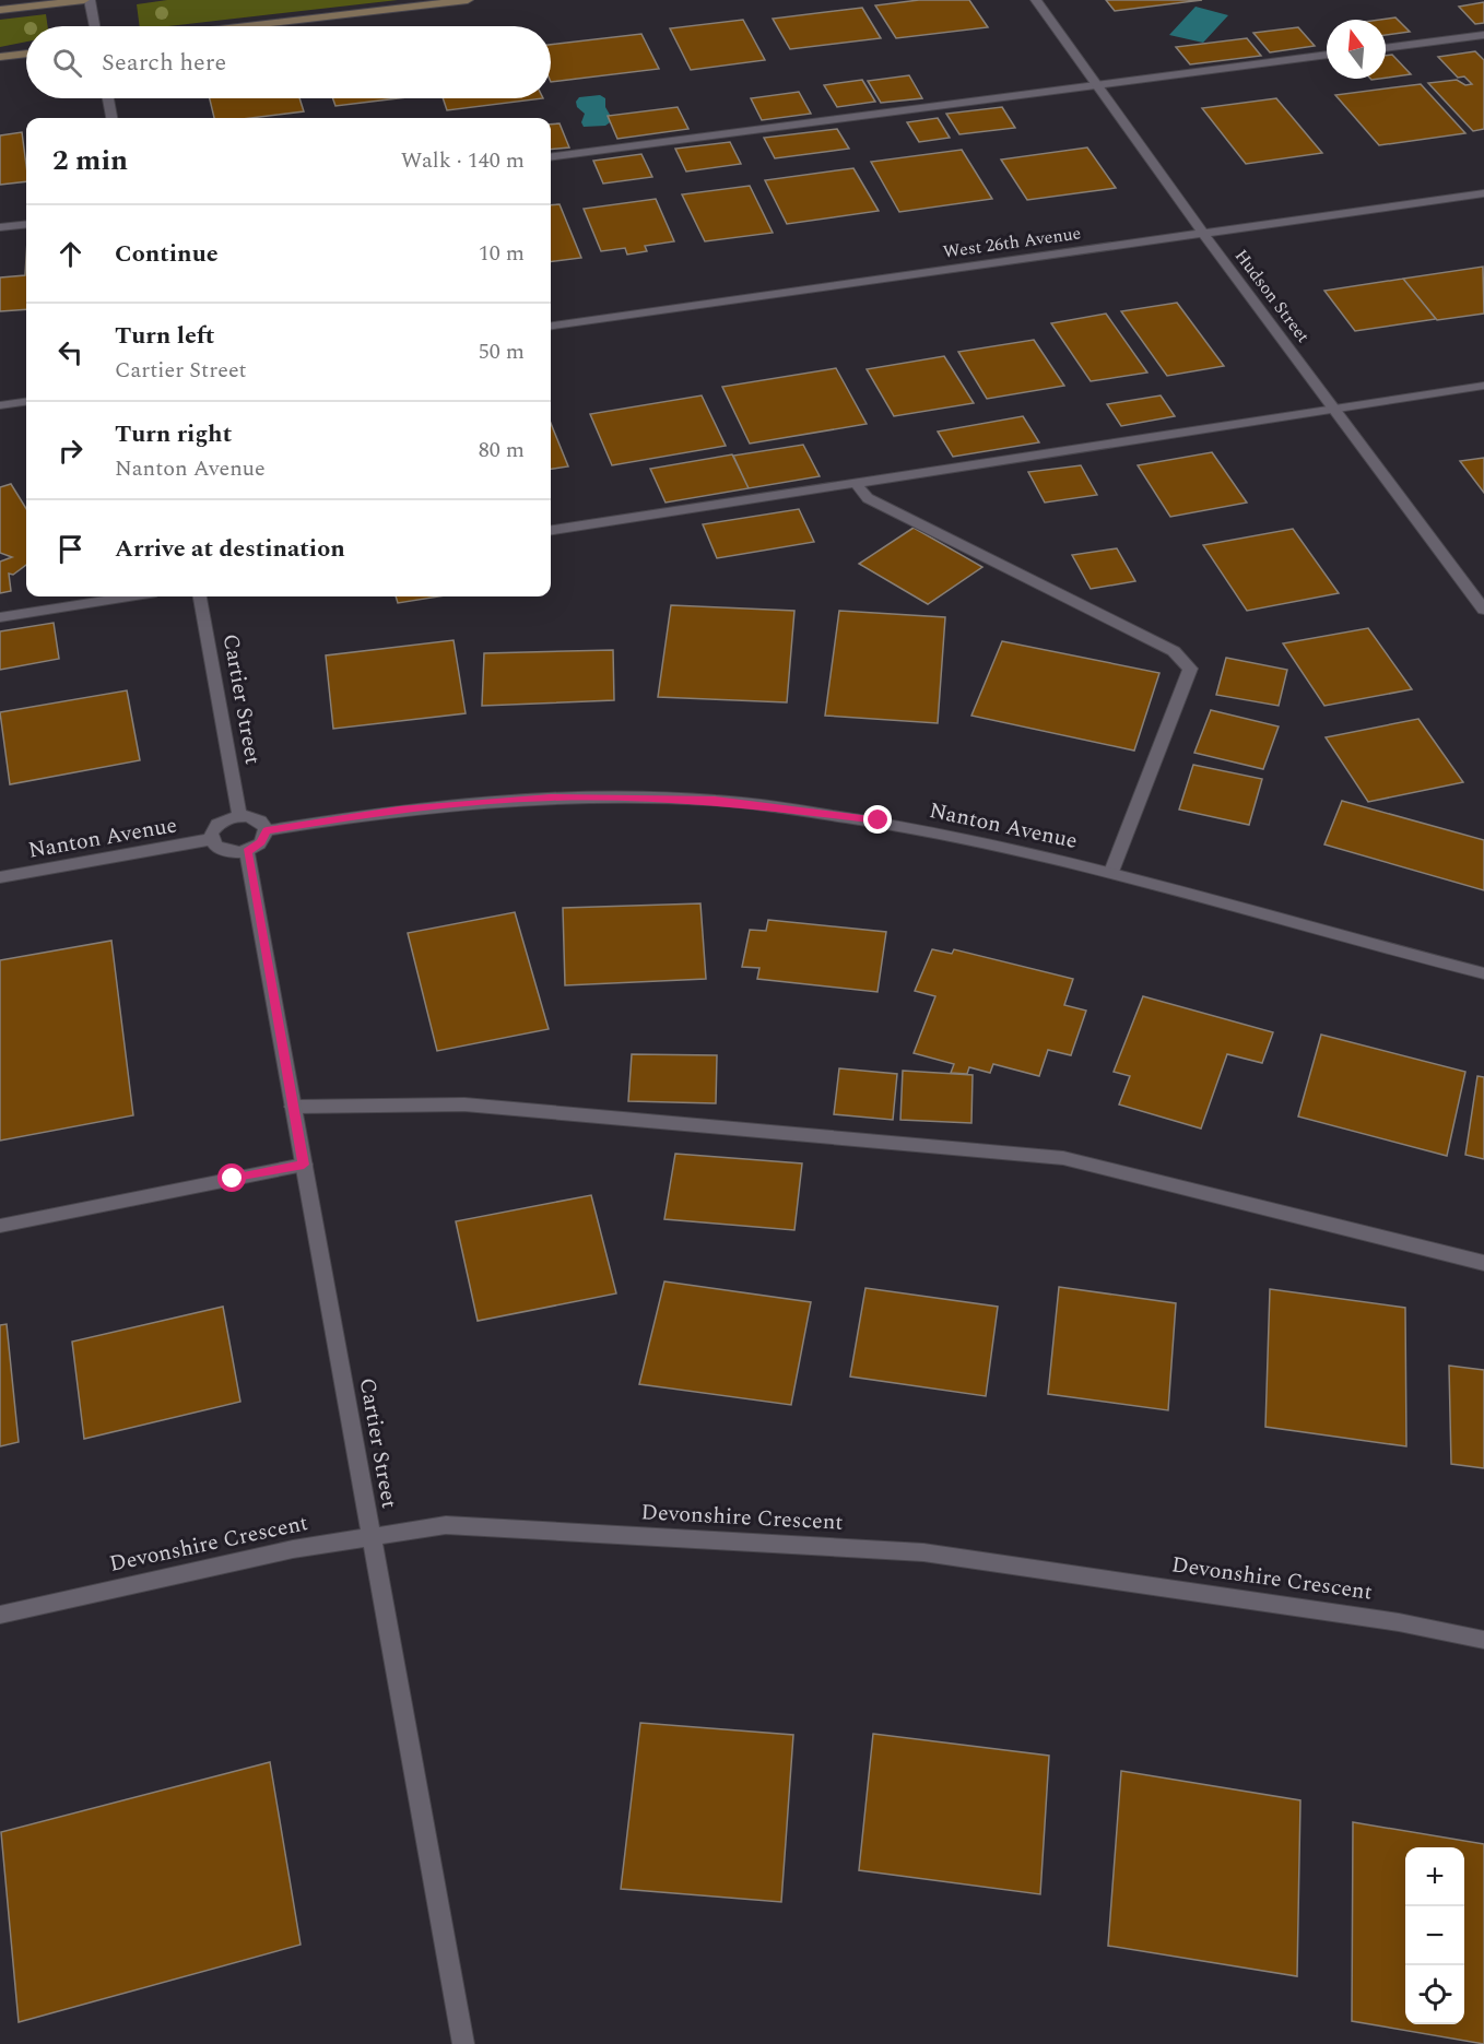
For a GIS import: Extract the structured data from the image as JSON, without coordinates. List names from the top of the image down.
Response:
{
  "streets": {
    "street": [
      "West 26th Avenue",
      "Hudson Street",
      "Cartier Street",
      "Nanton Avenue",
      "Devonshire Crescent"
    ]
  },
  "crossings": [
    ["West 26th Avenue", "Hudson Street"],
    ["Cartier Street", "Nanton Avenue"],
    ["Cartier Street", "Devonshire Crescent"]
  ],
  "north": "top",
  "page": {
    "search": "Search here",
    "heading": ["2 min", "Walk · 140 m"],
    "list": [
      ["Continue", "10 m"],
      ["Turn left", "Cartier Street", "50 m"],
      ["Turn right", "Nanton Avenue", "80 m"],
      "Arrive at destination"
    ],
    "map_buttons": ["+", "−"]
  }
}
